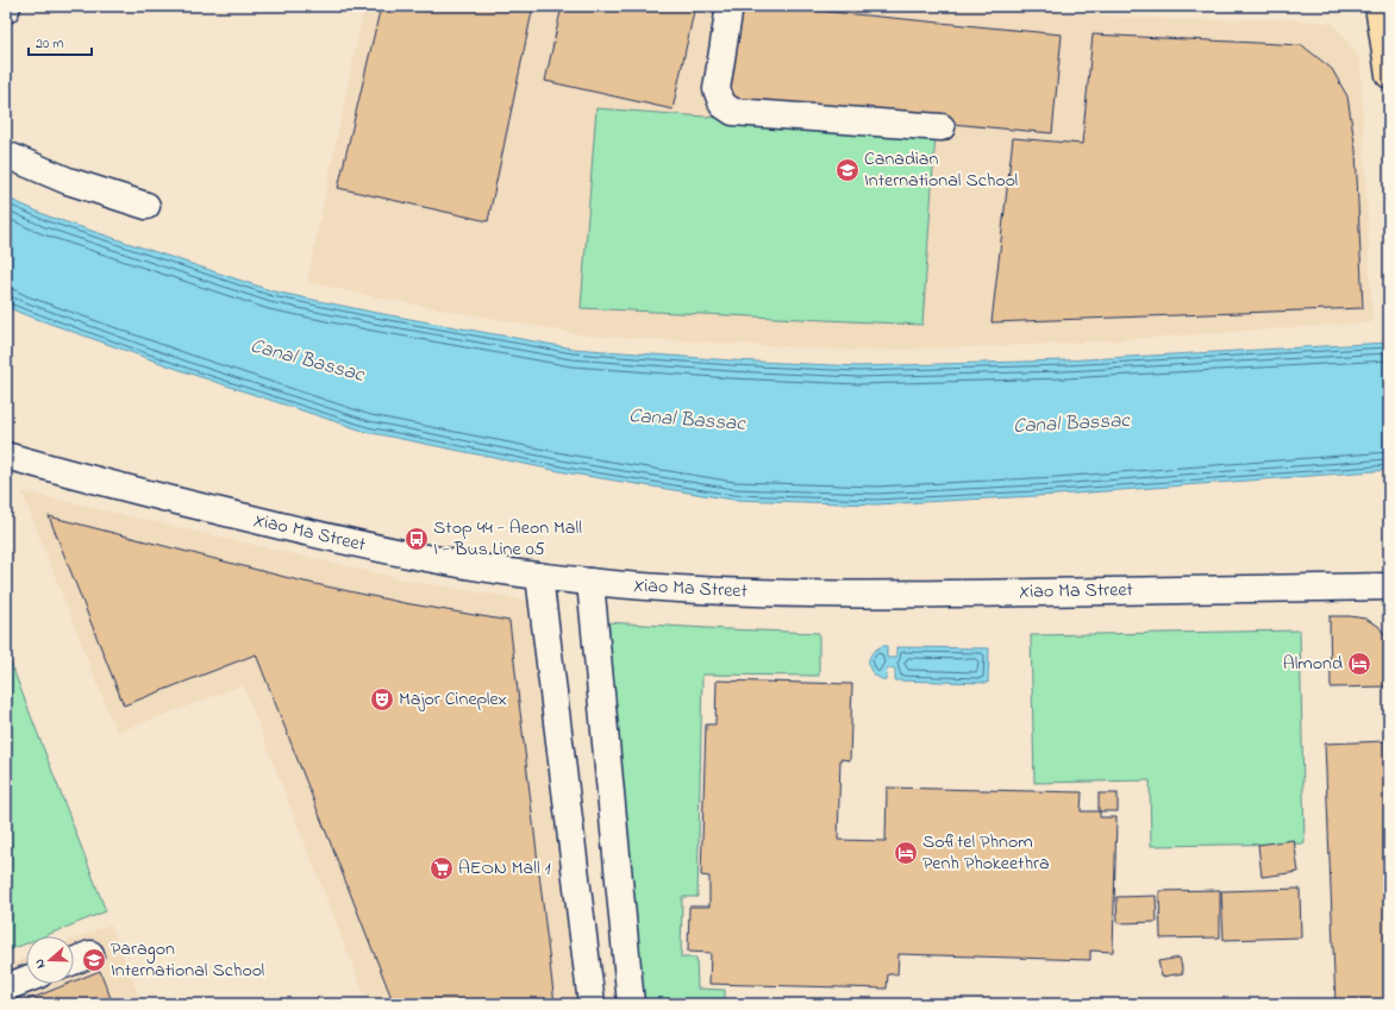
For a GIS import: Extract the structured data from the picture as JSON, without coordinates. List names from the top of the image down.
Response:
{
  "streets": {
    "street": ["Xiao Ma Street"]
  },
  "water": ["Canal Bassac"],
  "places": {
    "school or university": ["Canadian International School", "Paragon International School"],
    "bus stop": ["Stop 44 - Aeon Mall I - Bus Line 05"],
    "hotel": ["Almond", "Sofitel Phnom Penh Phokeethra"],
    "theatre": ["Major Cineplex"],
    "supermarket": ["AEON Mall 1"]
  },
  "scale_bar": "20 m",
  "north": "left"
}
